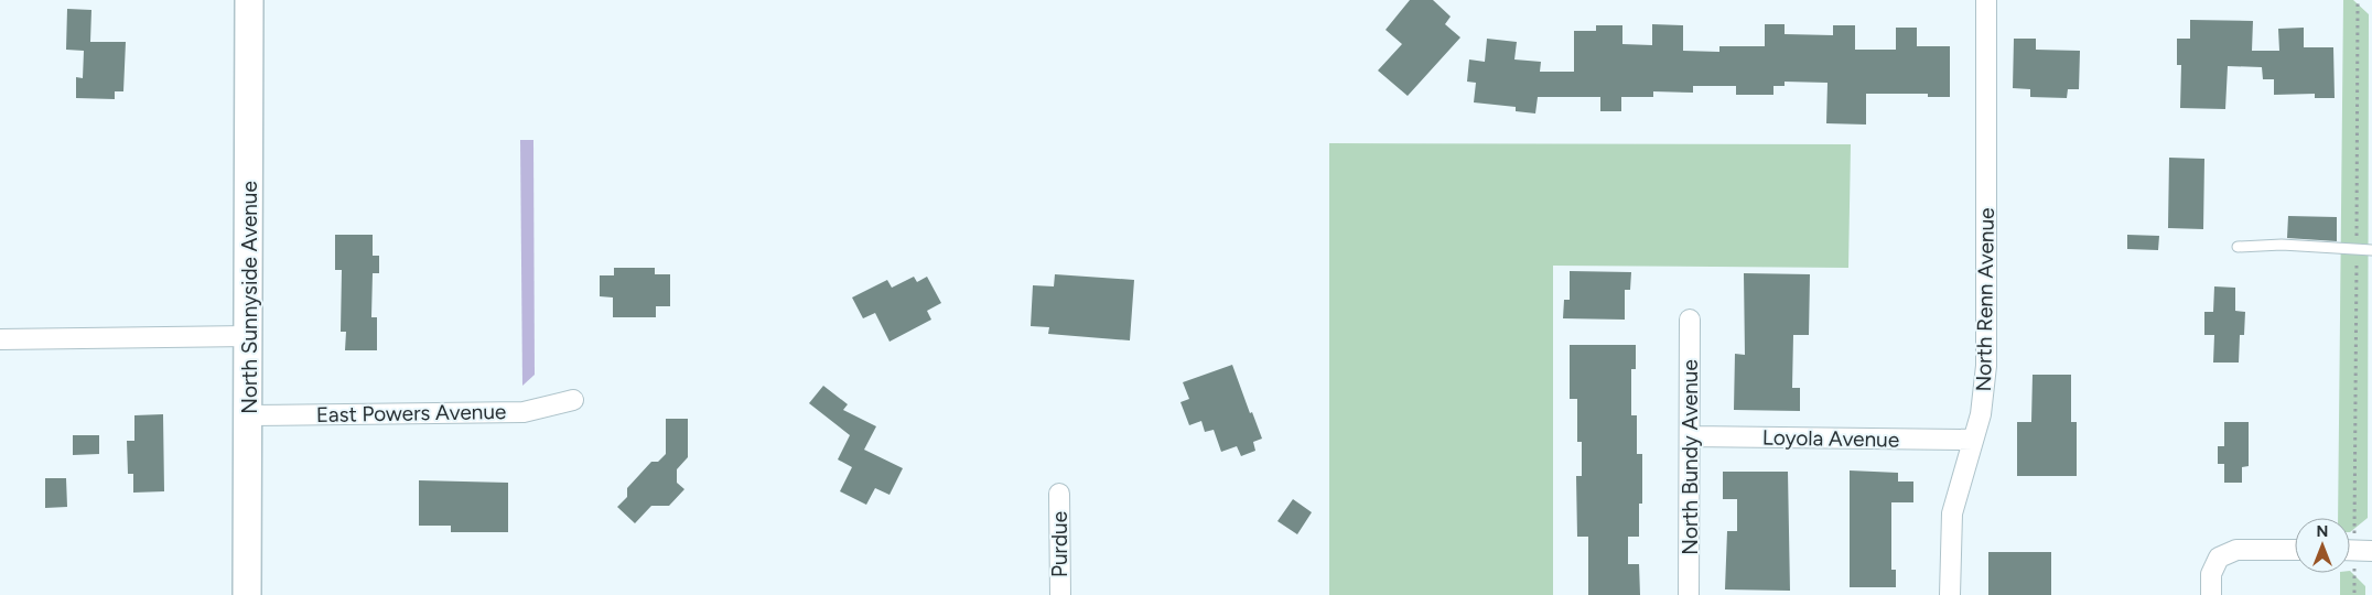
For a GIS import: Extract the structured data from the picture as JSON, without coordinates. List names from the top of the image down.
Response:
{
  "streets": {
    "main road": ["North Sunnyside Avenue"],
    "street": [
      "North Renn Avenue",
      "East Powers Avenue",
      "Loyola Avenue",
      "North Bundy Avenue",
      "Purdue"
    ]
  },
  "crossings": [
    ["North Sunnyside Avenue", "East Powers Avenue"],
    ["North Renn Avenue", "Loyola Avenue"],
    ["Loyola Avenue", "North Bundy Avenue"]
  ],
  "north": "top"
}
